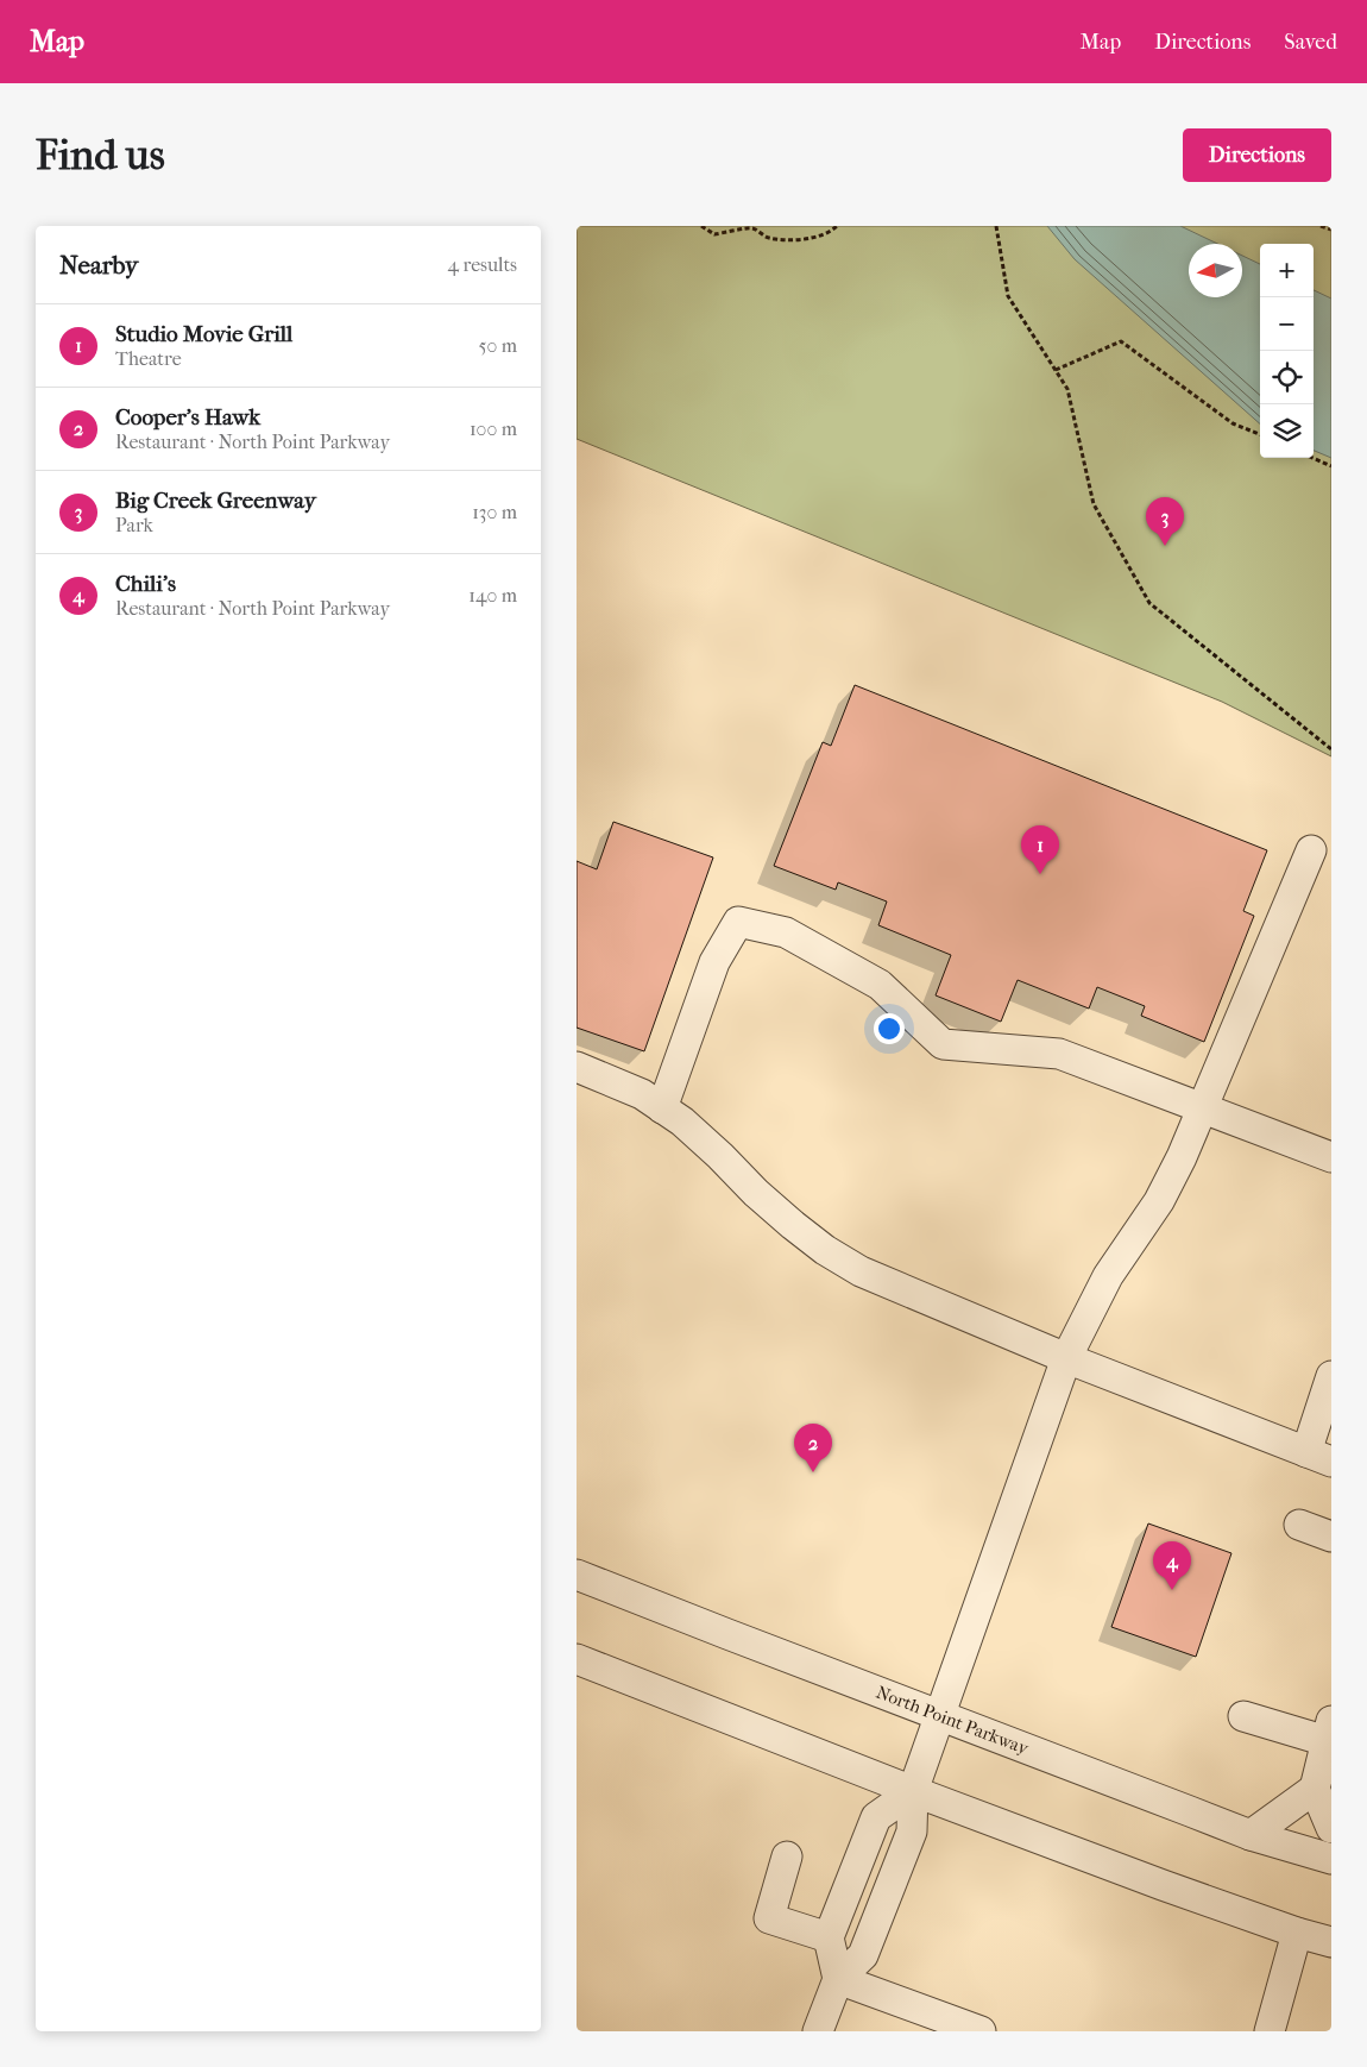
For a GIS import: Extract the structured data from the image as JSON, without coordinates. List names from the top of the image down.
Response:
{
  "streets": {
    "street": ["North Point Parkway"]
  },
  "north": "left",
  "page": {
    "header": "Map",
    "nav": ["Map", "Directions", "Saved"],
    "buttons": "Directions",
    "title": "Find us",
    "heading": ["Nearby", "4 results"],
    "map_buttons": ["+", "−"],
    "list": [
      {
        "mark": "1",
        "name": "Studio Movie Grill",
        "note": "Theatre",
        "value": "50 m"
      },
      {
        "mark": "2",
        "name": "Cooper's Hawk",
        "note": "Restaurant · North Point Parkway",
        "value": "100 m"
      },
      {
        "mark": "3",
        "name": "Big Creek Greenway",
        "note": "Park",
        "value": "130 m"
      },
      {
        "mark": "4",
        "name": "Chili's",
        "note": "Restaurant · North Point Parkway",
        "value": "140 m"
      }
    ],
    "pins": [
      "3",
      "1",
      "2",
      "4"
    ]
  }
}
